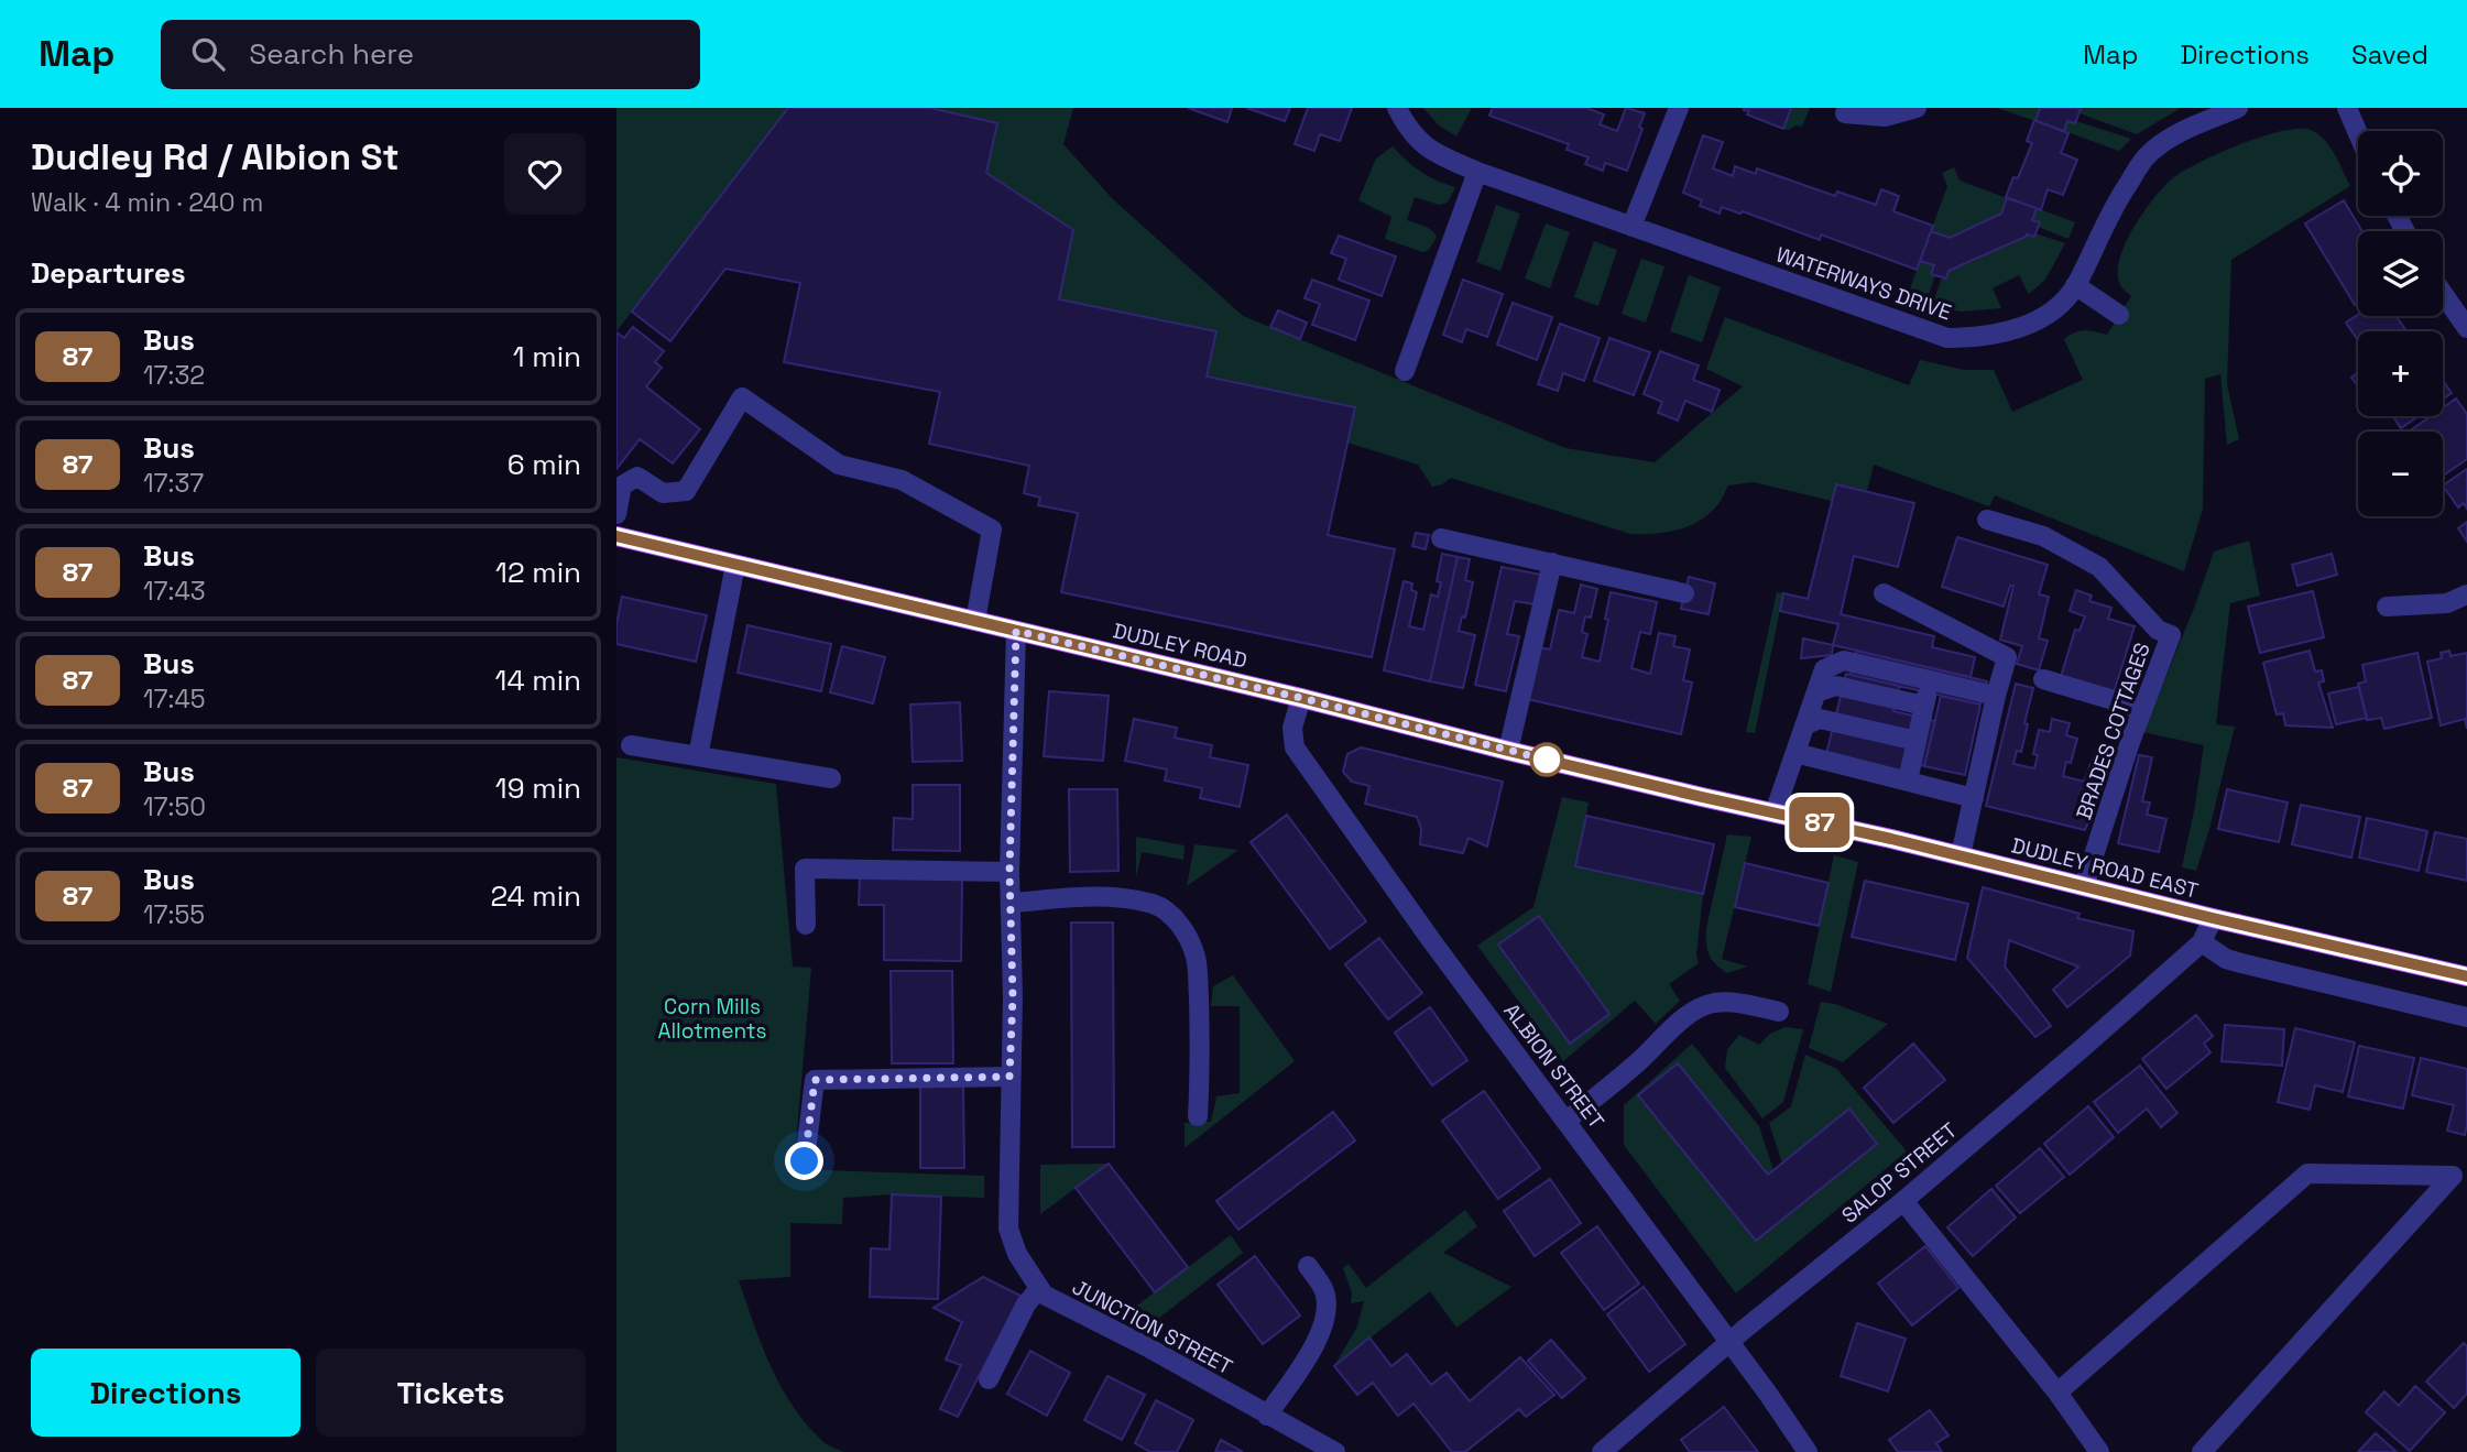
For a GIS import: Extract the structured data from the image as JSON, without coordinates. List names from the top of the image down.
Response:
{
  "streets": {
    "main road": ["DUDLEY ROAD", "DUDLEY ROAD EAST"],
    "street": [
      "WATERWAYS DRIVE",
      "BRADES COTTAGES",
      "ALBION STREET",
      "SALOP STREET",
      "JUNCTION STREET"
    ]
  },
  "crossings": [
    ["DUDLEY ROAD", "DUDLEY ROAD EAST"],
    ["DUDLEY ROAD", "ALBION STREET"],
    ["DUDLEY ROAD", "JUNCTION STREET"],
    ["BRADES COTTAGES", "DUDLEY ROAD EAST"],
    ["DUDLEY ROAD EAST", "SALOP STREET"],
    ["ALBION STREET", "SALOP STREET"]
  ],
  "parks": ["Corn Mills Allotments"],
  "lines": ["bus line 87"],
  "page": {
    "header": "Map",
    "search": "Search here",
    "nav": ["Map", "Directions", "Saved"],
    "heading": [
      ["Dudley Rd / Albion St", "Walk · 4 min · 240 m"],
      "Departures"
    ],
    "on_map": "87",
    "map_buttons": ["+", "−"],
    "list": [
      {
        "mark": "87",
        "name": "Bus",
        "note": "17:32",
        "value": "1 min"
      },
      {
        "mark": "87",
        "name": "Bus",
        "note": "17:37",
        "value": "6 min"
      },
      {
        "mark": "87",
        "name": "Bus",
        "note": "17:43",
        "value": "12 min"
      },
      {
        "mark": "87",
        "name": "Bus",
        "note": "17:45",
        "value": "14 min"
      },
      {
        "mark": "87",
        "name": "Bus",
        "note": "17:50",
        "value": "19 min"
      },
      {
        "mark": "87",
        "name": "Bus",
        "note": "17:55",
        "value": "24 min"
      }
    ],
    "buttons": ["Directions", "Tickets"]
  }
}
